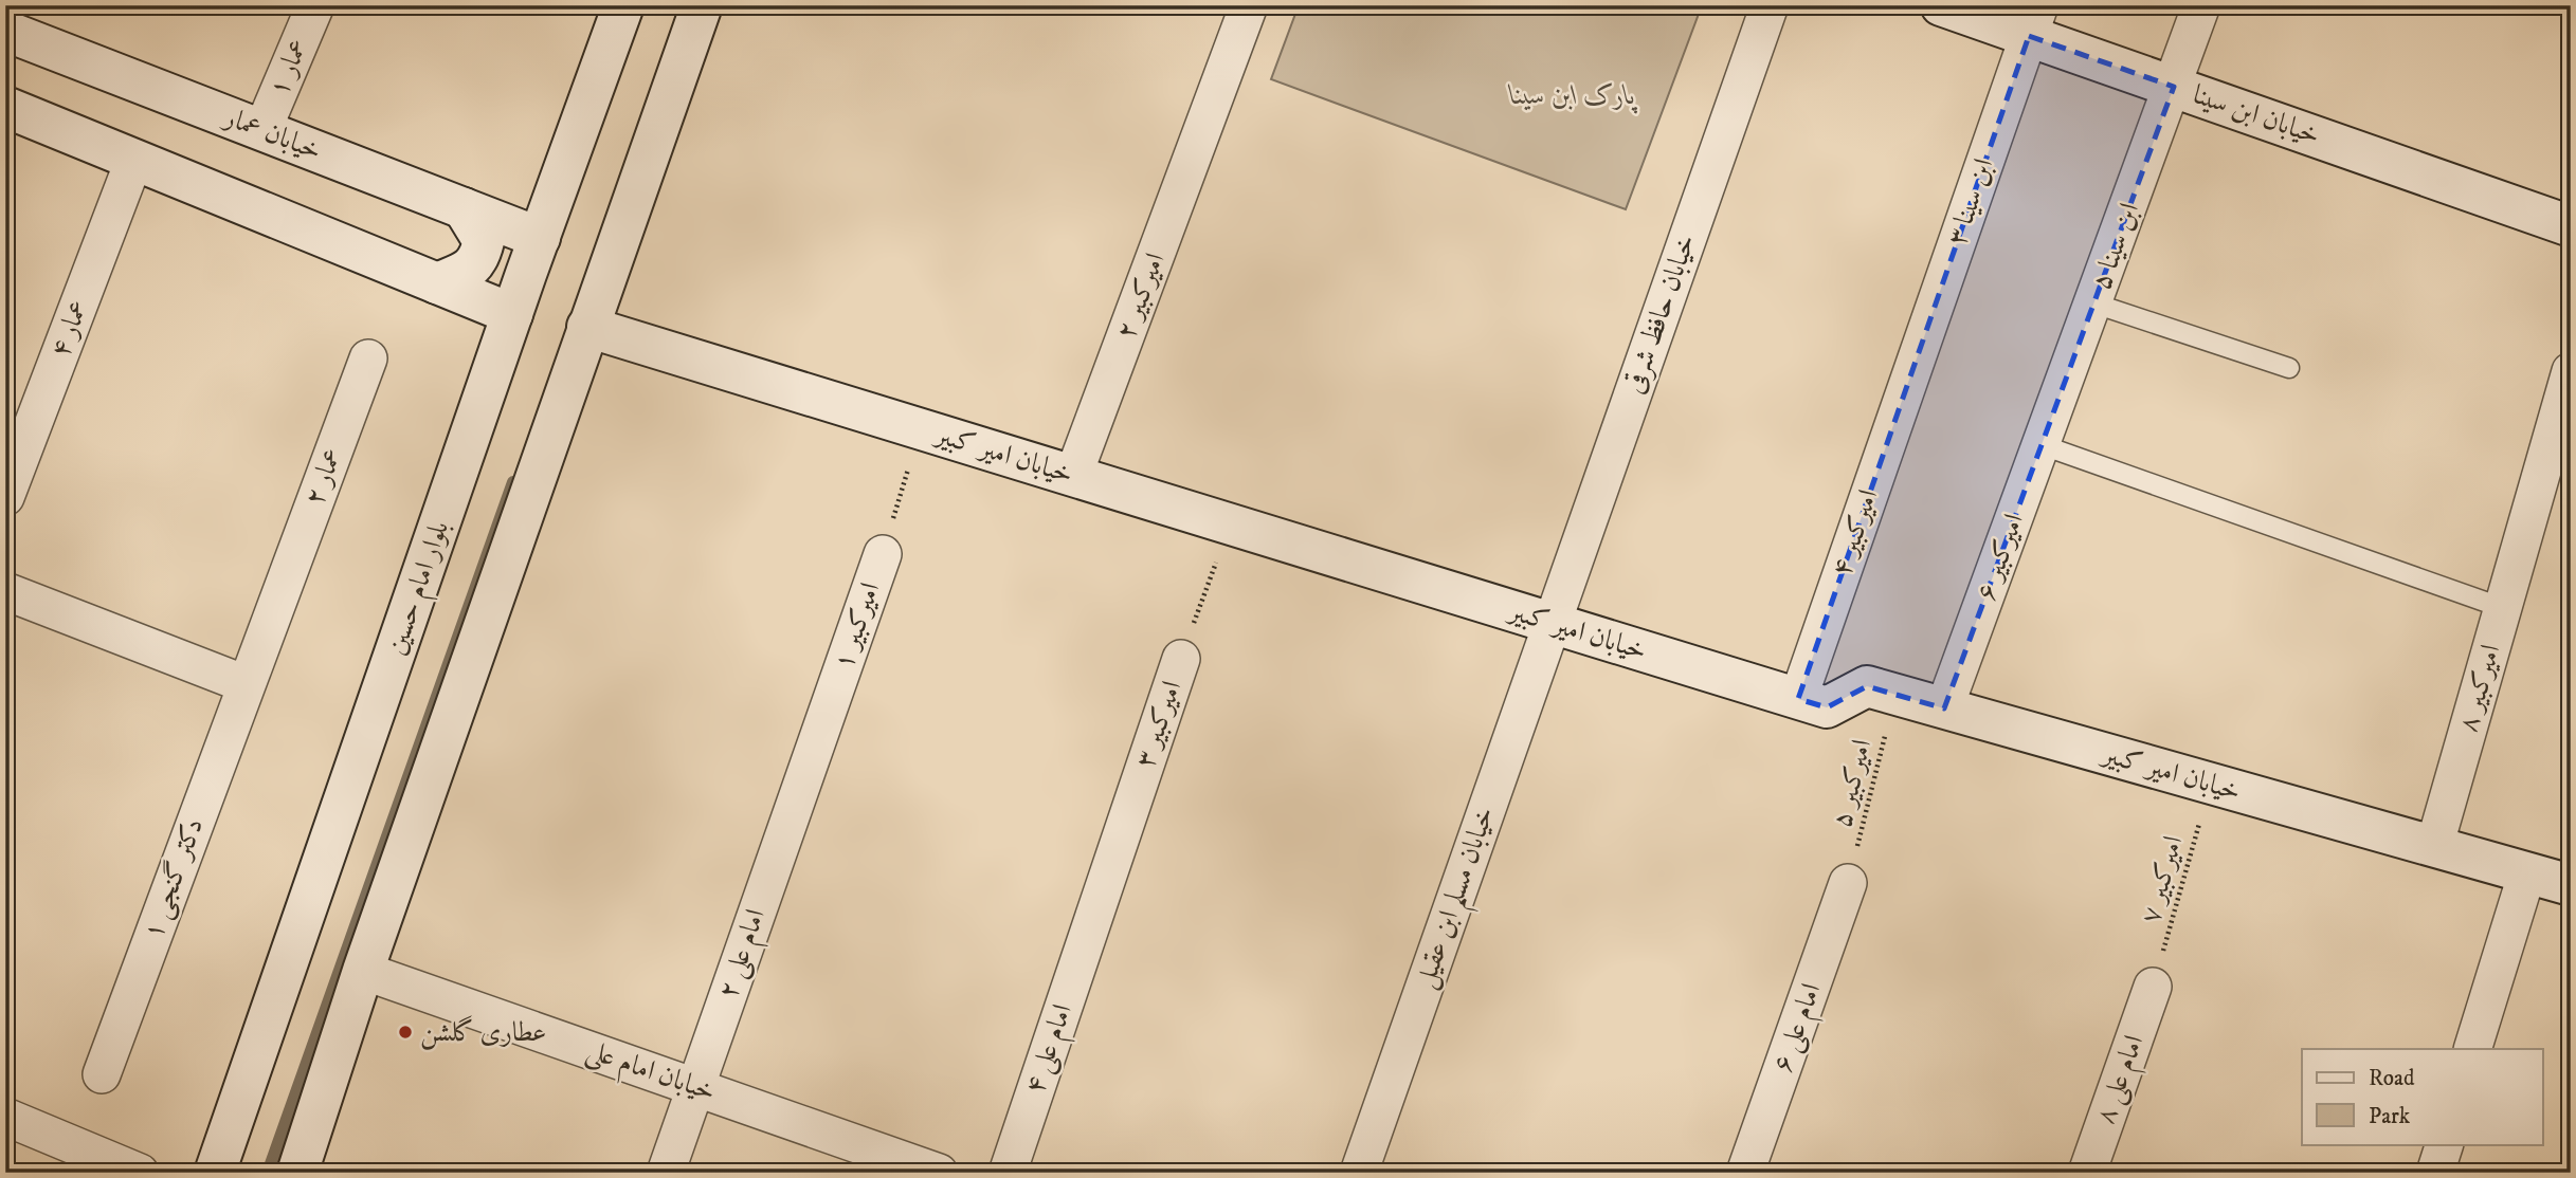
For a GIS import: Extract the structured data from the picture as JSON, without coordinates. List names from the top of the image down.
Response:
{
  "streets": {
    "street": [
      "عمار ۱",
      "خیابان ابن سینا",
      "خیابان عمار",
      "ابن سینا ۳",
      "ابن سینا ۵",
      "امیرکبیر ۲",
      "خیابان حافظ شرقی",
      "عمار ۴",
      "خیابان امیر کبیر",
      "عمار ۲",
      "امیرکبیر ۴",
      "امیرکبیر ۶",
      "بلوار امام حسین",
      "امیرکبیر ۱",
      "امیرکبیر ۸",
      "امیرکبیر ۳",
      "دکتر گنجی ۱",
      "خیابان مسلم ابن عقیل",
      "امام علی ۲",
      "امام علی ۶",
      "امام علی ۴",
      "خیابان امام علی",
      "امام علی ۸"
    ],
    "path": ["امیرکبیر ۵", "امیرکبیر ۷"]
  },
  "crossings": [
    ["عمار ۱", "خیابان عمار"],
    ["خیابان ابن سینا", "ابن سینا ۳"],
    ["خیابان ابن سینا", "ابن سینا ۵"],
    ["خیابان عمار", "بلوار امام حسین"],
    ["ابن سینا ۳", "امیرکبیر ۴"],
    ["ابن سینا ۵", "امیرکبیر ۶"],
    ["امیرکبیر ۲", "خیابان امیر کبیر"],
    ["خیابان حافظ شرقی", "خیابان امیر کبیر"],
    ["خیابان حافظ شرقی", "خیابان مسلم ابن عقیل"],
    ["خیابان امیر کبیر", "امیرکبیر ۴"],
    ["خیابان امیر کبیر", "امیرکبیر ۶"],
    ["خیابان امیر کبیر", "امیرکبیر ۱"],
    ["خیابان امیر کبیر", "امیرکبیر ۸"],
    ["خیابان امیر کبیر", "امیرکبیر ۳"],
    ["خیابان امیر کبیر", "امیرکبیر ۵"],
    ["خیابان امیر کبیر", "امیرکبیر ۷"],
    ["خیابان امیر کبیر", "خیابان مسلم ابن عقیل"],
    ["عمار ۲", "دکتر گنجی ۱"],
    ["امیرکبیر ۱", "امام علی ۲"],
    ["امیرکبیر ۳", "امام علی ۴"],
    ["امیرکبیر ۵", "امام علی ۶"],
    ["امیرکبیر ۷", "امام علی ۸"],
    ["امام علی ۲", "خیابان امام علی"]
  ],
  "parks": ["پارک ابن سینا"],
  "places": ["عطاری گلشن"],
  "legend": ["Road", "Park"]
}
